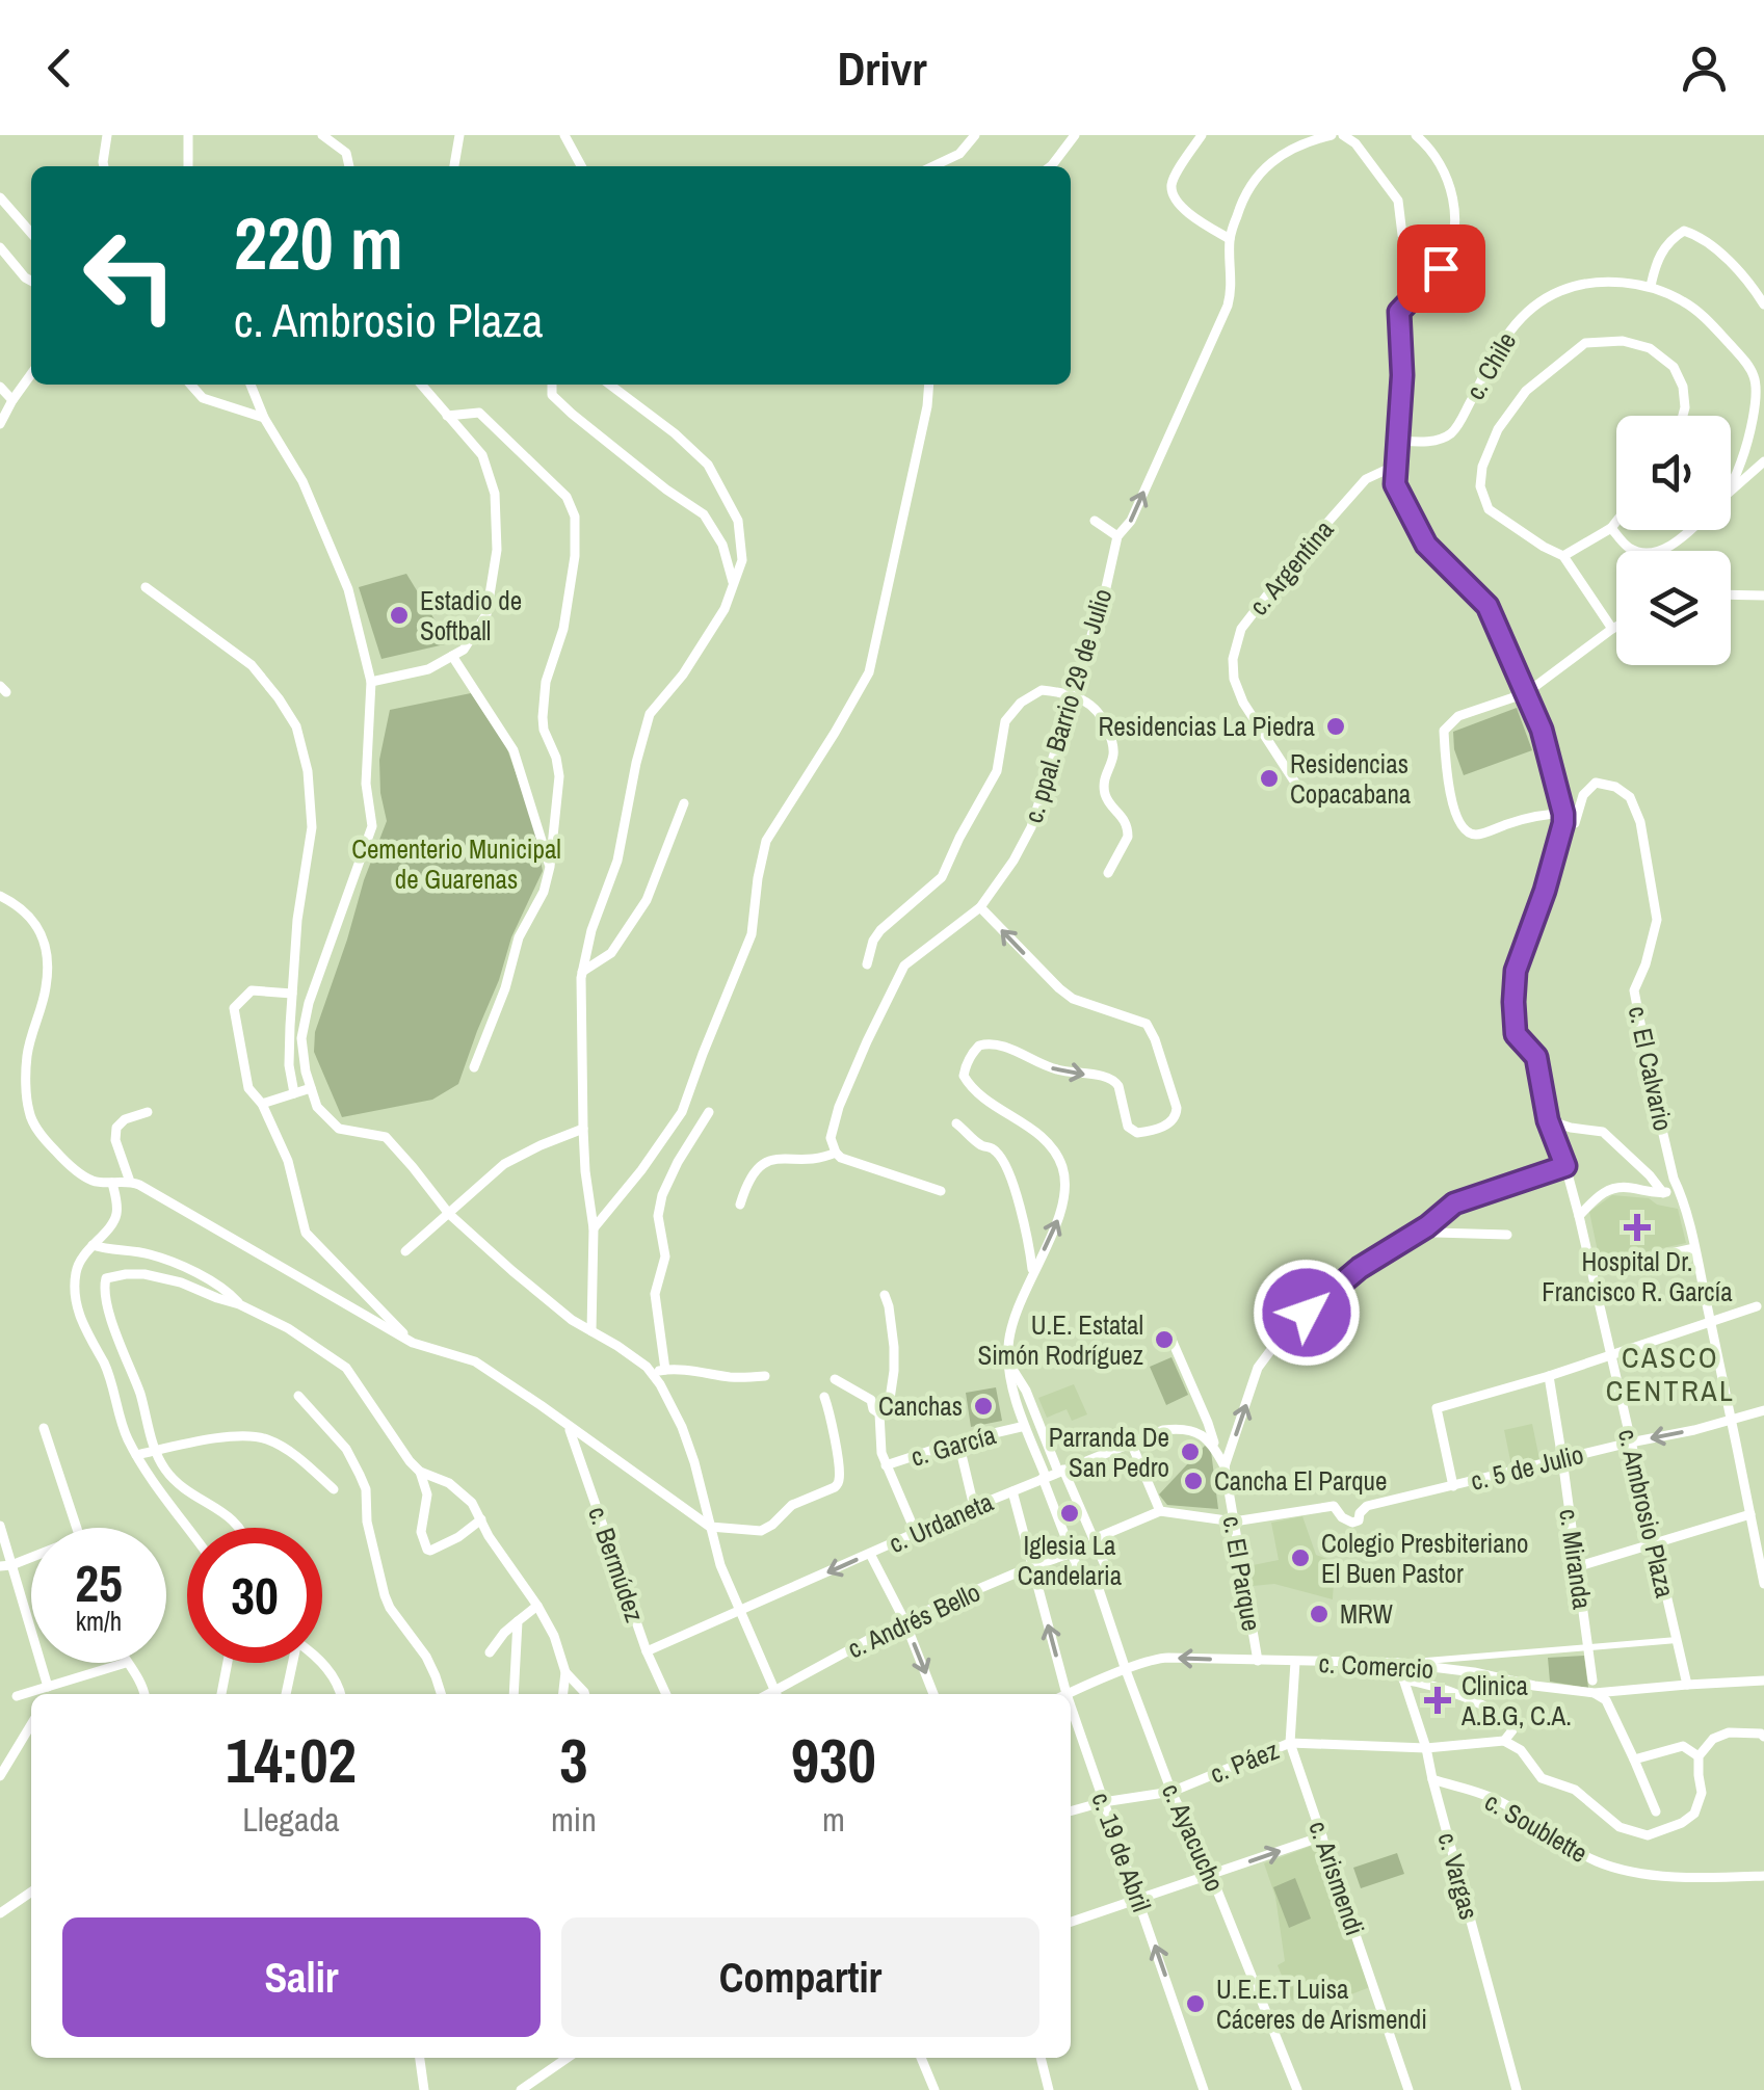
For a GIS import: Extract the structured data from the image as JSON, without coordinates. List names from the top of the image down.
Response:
{
  "streets": {
    "street": [
      "c. Chile",
      "c. Argentina",
      "c. ppal. Barrio 29 de Julio",
      "c. El Calvario",
      "c. García",
      "c. 5 de Julio",
      "c. Ambrosio Plaza",
      "c. Urdaneta",
      "c. Miranda",
      "c. Bermúdez",
      "c. El Parque",
      "c. Andrés Bello",
      "c. Comercio",
      "c. Páez",
      "c. Soublette",
      "c. Ayacucho",
      "c. 19 de Abril",
      "c. Vargas",
      "c. Arismendi"
    ]
  },
  "crossings": [
    ["c. El Calvario", "c. Ambrosio Plaza"],
    ["c. 5 de Julio", "c. Ambrosio Plaza"],
    ["c. 5 de Julio", "c. Miranda"],
    ["c. 5 de Julio", "c. El Parque"],
    ["c. Ambrosio Plaza", "c. El Parque"],
    ["c. Ambrosio Plaza", "c. Comercio"],
    ["c. Urdaneta", "c. Bermúdez"],
    ["c. Urdaneta", "c. Ayacucho"],
    ["c. Urdaneta", "c. 19 de Abril"],
    ["c. El Parque", "c. Comercio"],
    ["c. Andrés Bello", "c. Ayacucho"],
    ["c. Andrés Bello", "c. 19 de Abril"],
    ["c. Comercio", "c. Ayacucho"],
    ["c. Comercio", "c. 19 de Abril"],
    ["c. Comercio", "c. Vargas"],
    ["c. Comercio", "c. Arismendi"],
    ["c. Páez", "c. Ayacucho"],
    ["c. Páez", "c. 19 de Abril"],
    ["c. Páez", "c. Vargas"],
    ["c. Páez", "c. Arismendi"],
    ["c. Soublette", "c. Vargas"]
  ],
  "one_way": ["c. El Parque", "c. 19 de Abril"],
  "districts": ["CASCO CENTRAL"],
  "parks": ["Cementerio Municipal de Guarenas"],
  "places": {
    "other": [
      "Estadio de Softball",
      "Residencias La Piedra",
      "Residencias Copacabana",
      "U.E. Estatal Simón Rodríguez",
      "Canchas",
      "Parranda De San Pedro",
      "Cancha El Parque",
      "Iglesia La Candelaria",
      "Colegio Presbiteriano El Buen Pastor",
      "MRW",
      "U.E.E.T Luisa Cáceres de Arismendi"
    ],
    "health": ["Hospital Dr. Francisco R. García", "Clinica A.B.G, C.A."]
  },
  "page": {
    "header": "Drivr",
    "turn": ["220 m", "c. Ambrosio Plaza"],
    "speed": "25 km/h",
    "limit": "30",
    "eta": [
      "14:02",
      "Llegada",
      "3",
      "min",
      "930",
      "m"
    ],
    "buttons": ["Salir", "Compartir"]
  }
}
